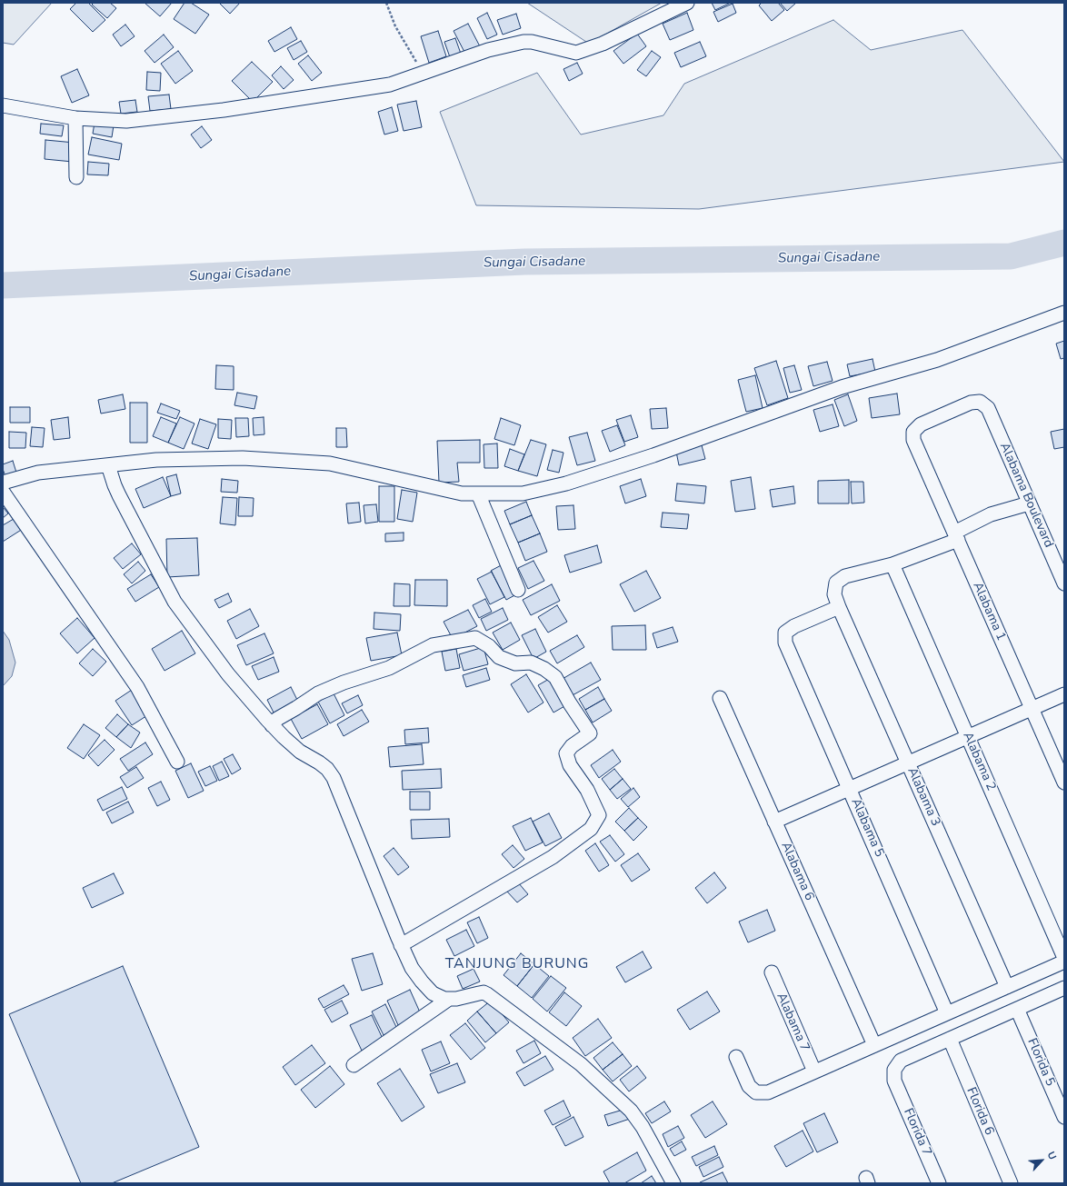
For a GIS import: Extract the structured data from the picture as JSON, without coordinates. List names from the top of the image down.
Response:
{
  "streets": {
    "street": [
      "Alabama Boulevard",
      "Alabama 1",
      "Alabama 2",
      "Alabama 3",
      "Alabama 5",
      "Alabama 6",
      "Alabama 7",
      "Florida 5",
      "Florida 6",
      "Florida 7"
    ]
  },
  "crossings": [
    ["Alabama Boulevard", "Alabama 1"],
    ["Alabama Boulevard", "Alabama 3"],
    ["Alabama 1", "Alabama 3"],
    ["Alabama 2", "Alabama 3"],
    ["Alabama 3", "Alabama 5"],
    ["Florida 6", "Florida 7"]
  ],
  "districts": ["TANJUNG BURUNG"],
  "water": ["Sungai Cisadane"],
  "north": "top right"
}
